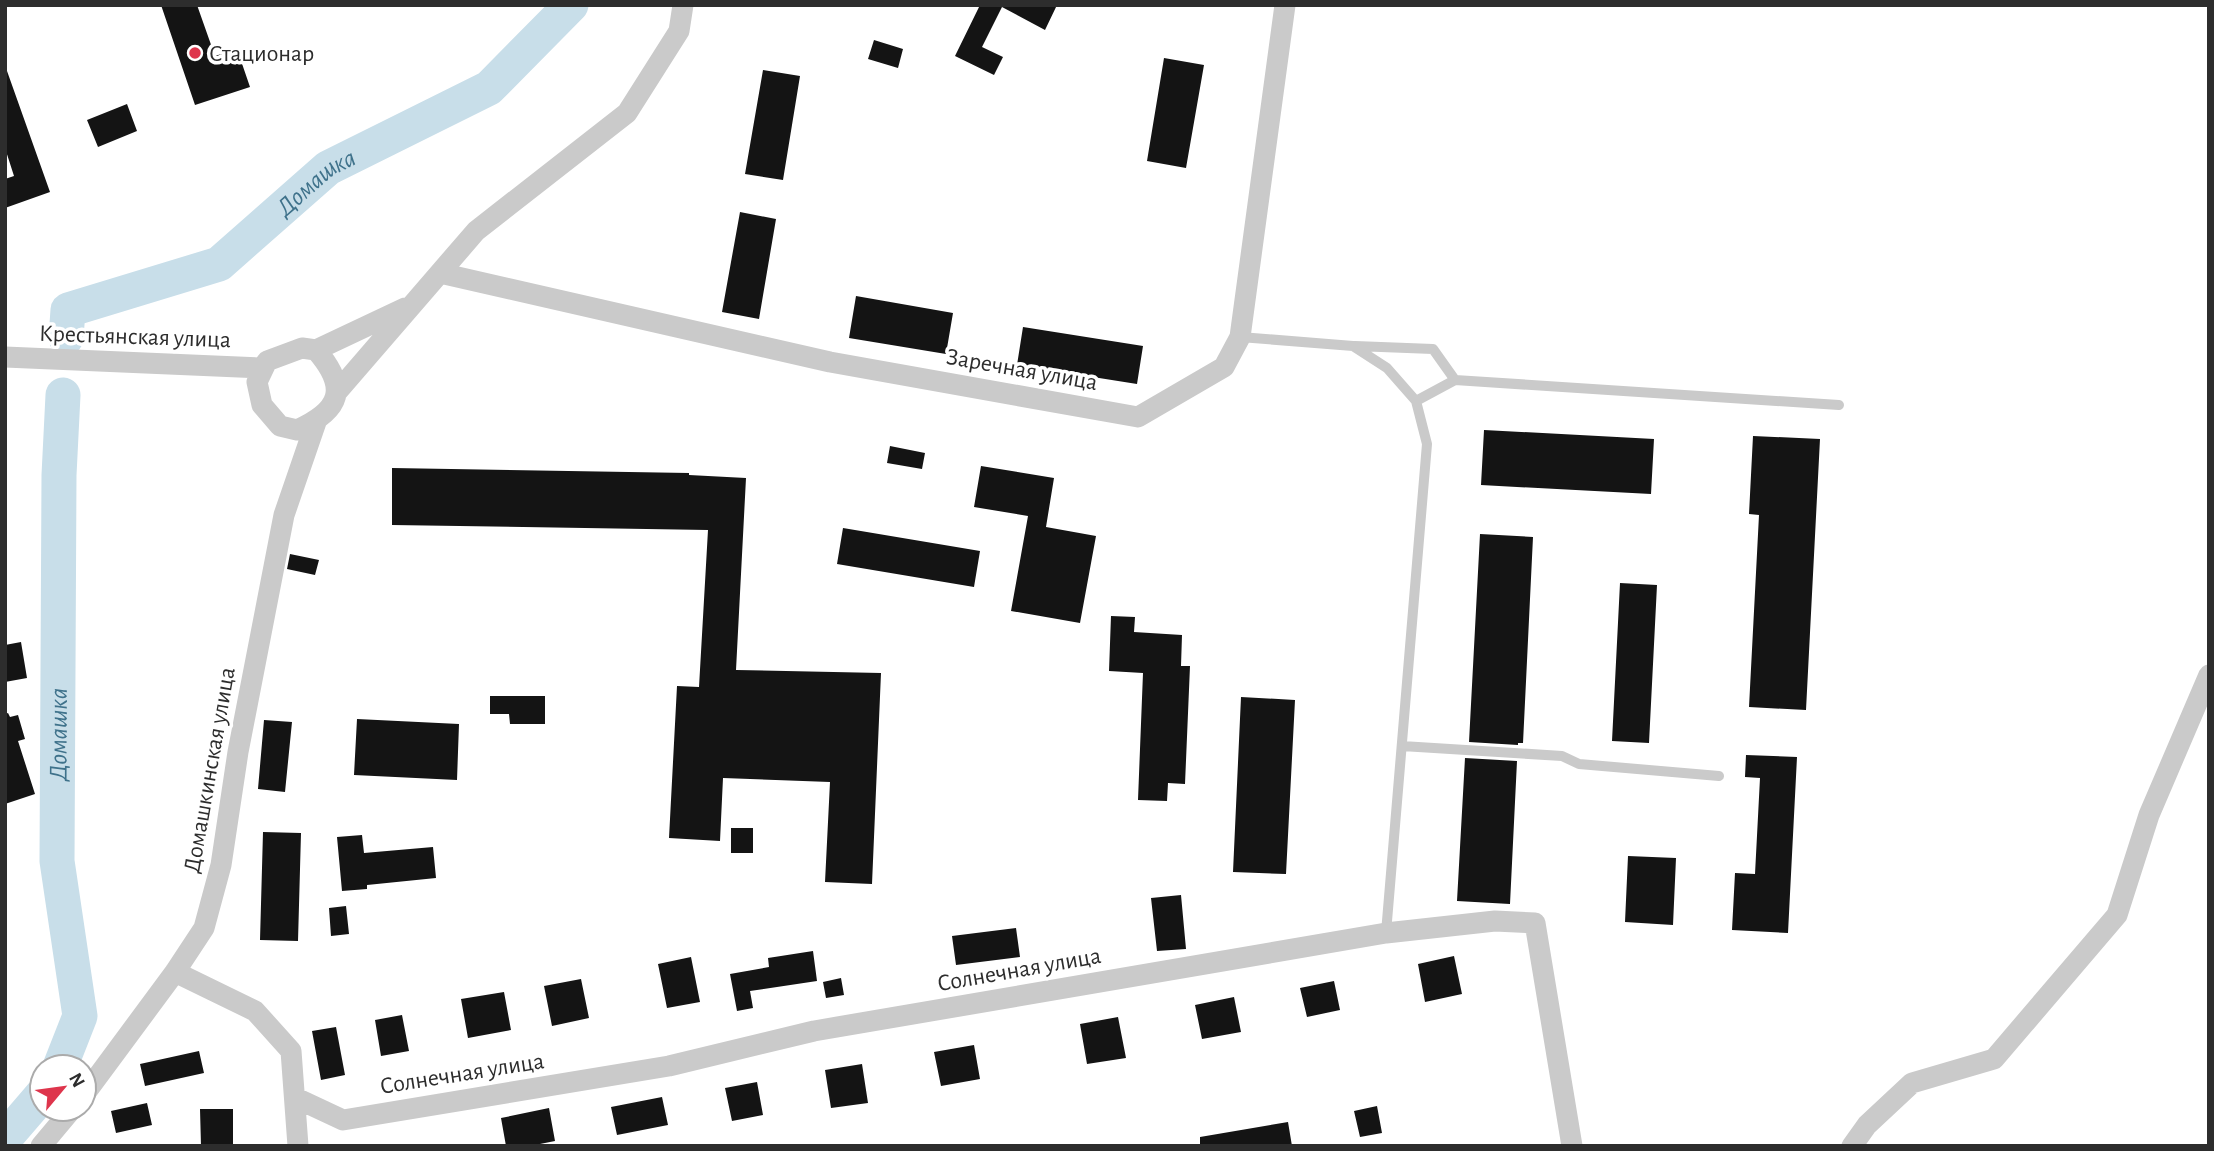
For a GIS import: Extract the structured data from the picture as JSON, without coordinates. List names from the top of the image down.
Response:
{
  "streets": {
    "street": [
      "Крестьянская улица",
      "Заречная улица",
      "Домашкинская улица",
      "Солнечная улица"
    ]
  },
  "crossings": [
    ["Крестьянская улица", "Домашкинская улица"]
  ],
  "water": ["Домашка"],
  "places": ["Стационар"],
  "north": "top right"
}
